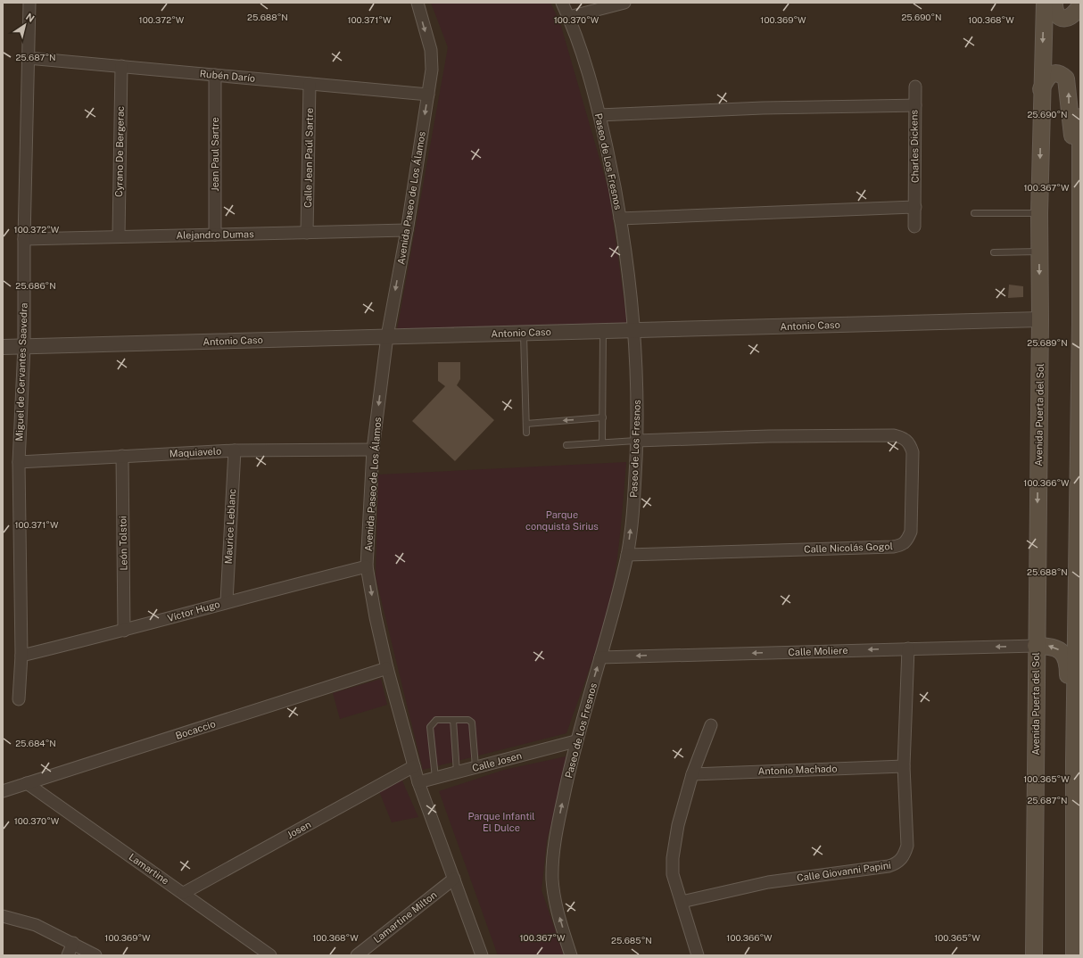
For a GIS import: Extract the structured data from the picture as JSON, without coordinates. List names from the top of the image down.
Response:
{
  "streets": {
    "main road": ["Avenida Puerta del Sol"],
    "street": [
      "Rubén Darío",
      "Charles Dickens",
      "Cyrano De Bergerac",
      "Jean Paul Sartre",
      "Calle Jean Paúl Sartre",
      "Paseo de Los Fresnos",
      "Avenida Paseo de Los Álamos",
      "Alejandro Dumas",
      "Antonio Caso",
      "Miguel de Cervantes Saavedra",
      "Maquiavelo",
      "Maurice Leblanc",
      "León Tolstoi",
      "Calle Nicolás Gogol",
      "Víctor Hugo",
      "Calle Moliere",
      "Bocaccio",
      "Calle Josen",
      "Antonio Machado",
      "Josen",
      "Lamartine",
      "Calle Giovanni Papini",
      "Lamartine Milton"
    ]
  },
  "crossings": [
    ["Rubén Darío", "Cyrano De Bergerac"],
    ["Rubén Darío", "Jean Paul Sartre"],
    ["Rubén Darío", "Calle Jean Paúl Sartre"],
    ["Rubén Darío", "Avenida Paseo de Los Álamos"],
    ["Rubén Darío", "Miguel de Cervantes Saavedra"],
    ["Charles Dickens", "Paseo de Los Fresnos"],
    ["Cyrano De Bergerac", "Alejandro Dumas"],
    ["Jean Paul Sartre", "Alejandro Dumas"],
    ["Calle Jean Paúl Sartre", "Alejandro Dumas"],
    ["Paseo de Los Fresnos", "Antonio Caso"],
    ["Paseo de Los Fresnos", "Calle Nicolás Gogol"],
    ["Paseo de Los Fresnos", "Calle Moliere"],
    ["Paseo de Los Fresnos", "Calle Josen"],
    ["Avenida Paseo de Los Álamos", "Alejandro Dumas"],
    ["Avenida Paseo de Los Álamos", "Antonio Caso"],
    ["Avenida Paseo de Los Álamos", "Maquiavelo"],
    ["Avenida Paseo de Los Álamos", "Víctor Hugo"],
    ["Avenida Paseo de Los Álamos", "Bocaccio"],
    ["Avenida Paseo de Los Álamos", "Calle Josen"],
    ["Avenida Paseo de Los Álamos", "Josen"],
    ["Avenida Paseo de Los Álamos", "Lamartine Milton"],
    ["Alejandro Dumas", "Miguel de Cervantes Saavedra"],
    ["Antonio Caso", "Miguel de Cervantes Saavedra"],
    ["Antonio Caso", "Avenida Puerta del Sol"],
    ["Miguel de Cervantes Saavedra", "Maquiavelo"],
    ["Miguel de Cervantes Saavedra", "Víctor Hugo"],
    ["Avenida Puerta del Sol", "Calle Moliere"],
    ["Maquiavelo", "Maurice Leblanc"],
    ["Maquiavelo", "León Tolstoi"],
    ["Maurice Leblanc", "Víctor Hugo"],
    ["León Tolstoi", "Víctor Hugo"],
    ["Calle Moliere", "Calle Giovanni Papini"],
    ["Bocaccio", "Lamartine"],
    ["Antonio Machado", "Calle Giovanni Papini"],
    ["Josen", "Lamartine"]
  ],
  "one_way": ["Paseo de Los Fresnos", "Avenida Paseo de Los Álamos", "Calle Moliere"],
  "parks": ["Parque conquista Sirius", "Parque Infantil El Dulce"],
  "north": "top right",
  "coordinates": [
    "25.690°N",
    "25.688°N",
    "100.372°W",
    "100.371°W",
    "100.370°W",
    "100.369°W",
    "100.368°W",
    "25.687°N",
    "100.367°W",
    "25.686°N",
    "25.689°N",
    "100.366°W",
    "25.684°N",
    "100.365°W",
    "25.685°N"
  ]
}
